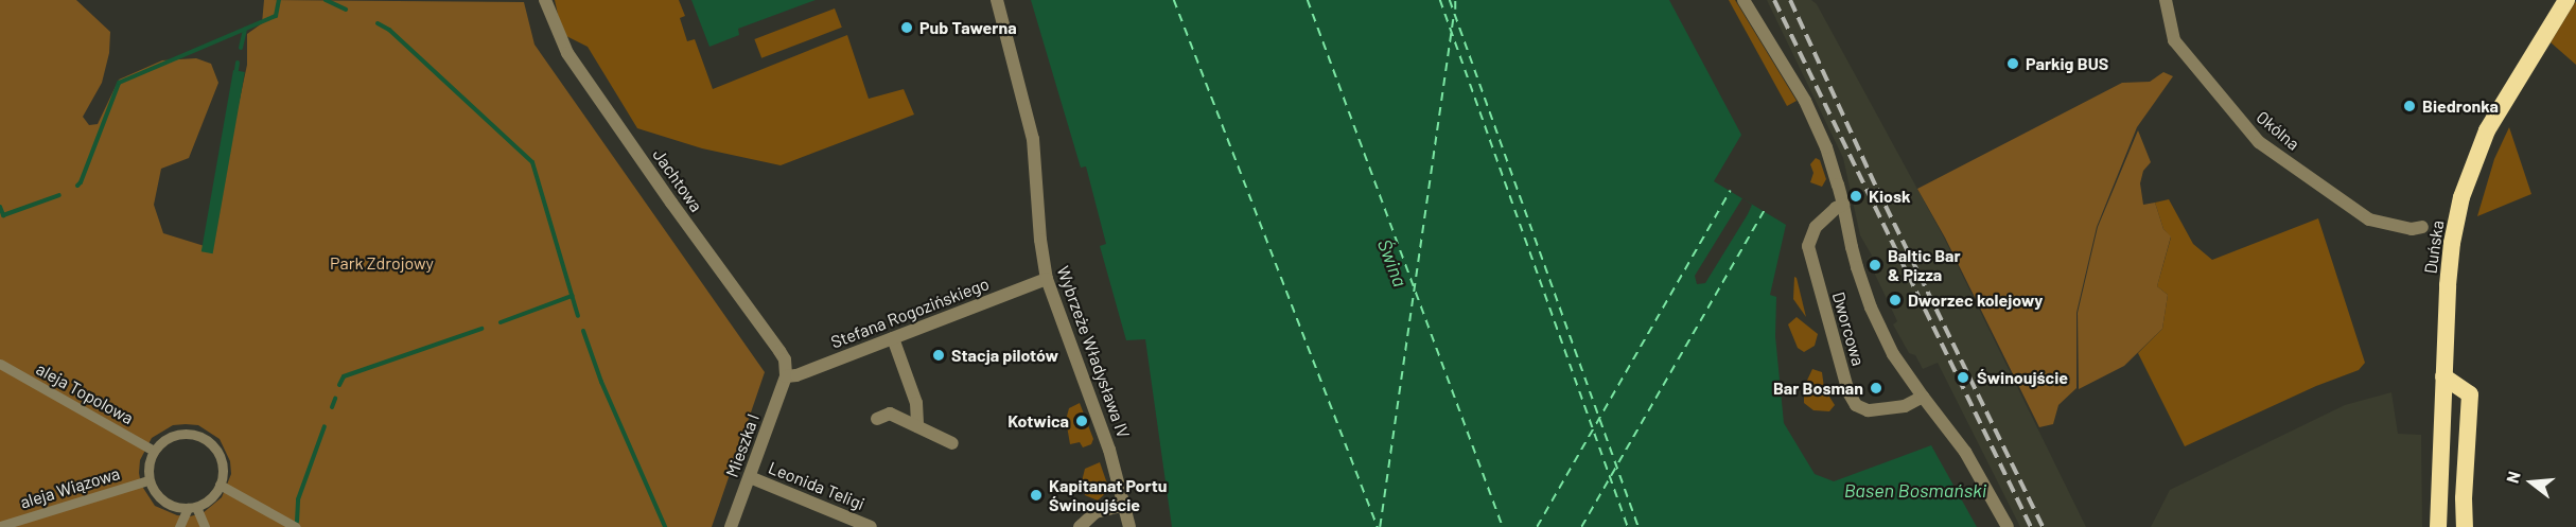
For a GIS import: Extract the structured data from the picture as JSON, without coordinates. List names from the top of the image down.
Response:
{
  "streets": {
    "highway": ["Duńska"],
    "street": [
      "Okólna",
      "Jachtowa",
      "Stefana Rogozińskiego",
      "Dworcowa",
      "Wybrzeże Władysława IV",
      "aleja Topolowa",
      "Mieszka I",
      "Leonida Teligi",
      "aleja Wiązowa"
    ]
  },
  "crossings": [
    ["Jachtowa", "Stefana Rogozińskiego"],
    ["Jachtowa", "Mieszka I"],
    ["Stefana Rogozińskiego", "Wybrzeże Władysława IV"],
    ["Stefana Rogozińskiego", "Mieszka I"],
    ["aleja Topolowa", "aleja Wiązowa"],
    ["Mieszka I", "Leonida Teligi"]
  ],
  "water": ["Świna", "Basen Bosmański"],
  "parks": ["Park Zdrojowy"],
  "places": [
    "Pub Tawerna",
    "Parkig BUS",
    "Biedronka",
    "Kiosk",
    "Baltic Bar & Pizza",
    "Dworzec kolejowy",
    "Stacja pilotów",
    "Świnoujście",
    "Bar Bosman",
    "Kotwica",
    "Kapitanat Portu Świnoujście"
  ],
  "north": "left"
}
